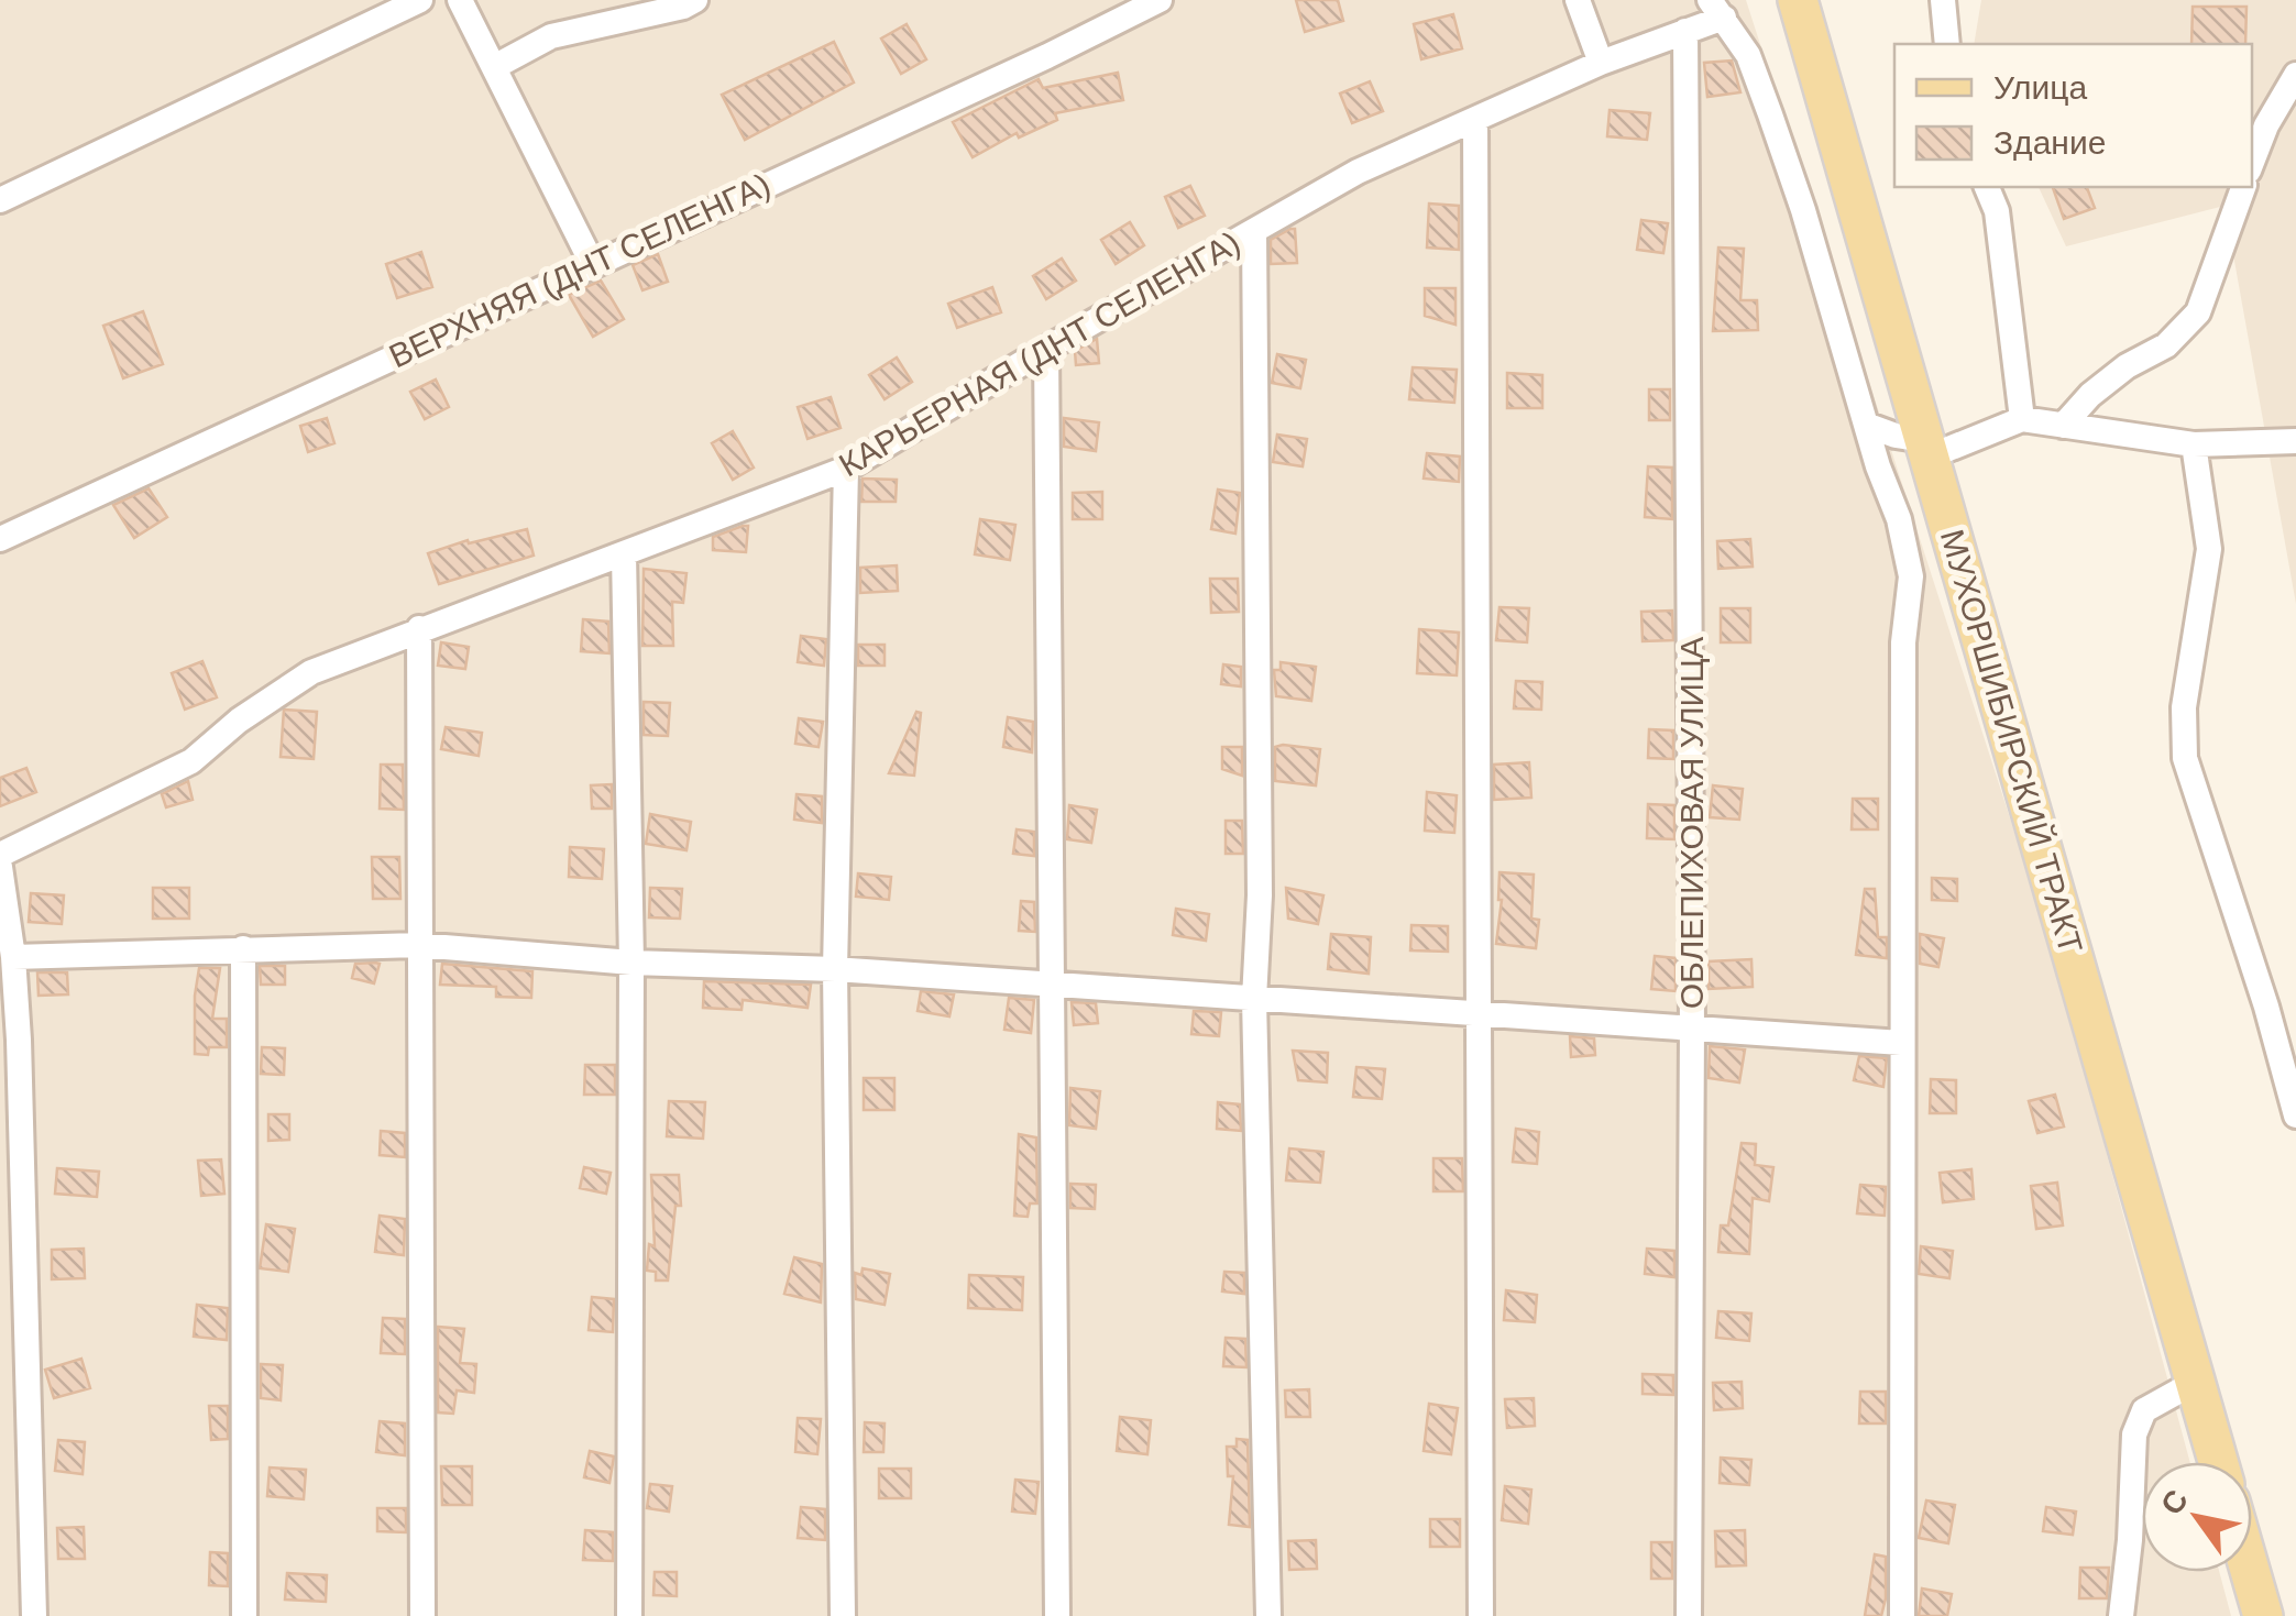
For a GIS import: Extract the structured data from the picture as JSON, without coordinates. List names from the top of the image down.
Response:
{
  "streets": {
    "main road": ["МУХОРШИБИРСКИЙ ТРАКТ"],
    "street": ["ВЕРХНЯЯ (ДНТ СЕЛЕНГА)", "КАРЬЕРНАЯ (ДНТ СЕЛЕНГА)", "ОБЛЕПИХОВАЯ УЛИЦА"]
  },
  "crossings": [
    ["КАРЬЕРНАЯ (ДНТ СЕЛЕНГА)", "ОБЛЕПИХОВАЯ УЛИЦА"]
  ],
  "legend": ["Улица", "Здание"],
  "north": "top left"
}
